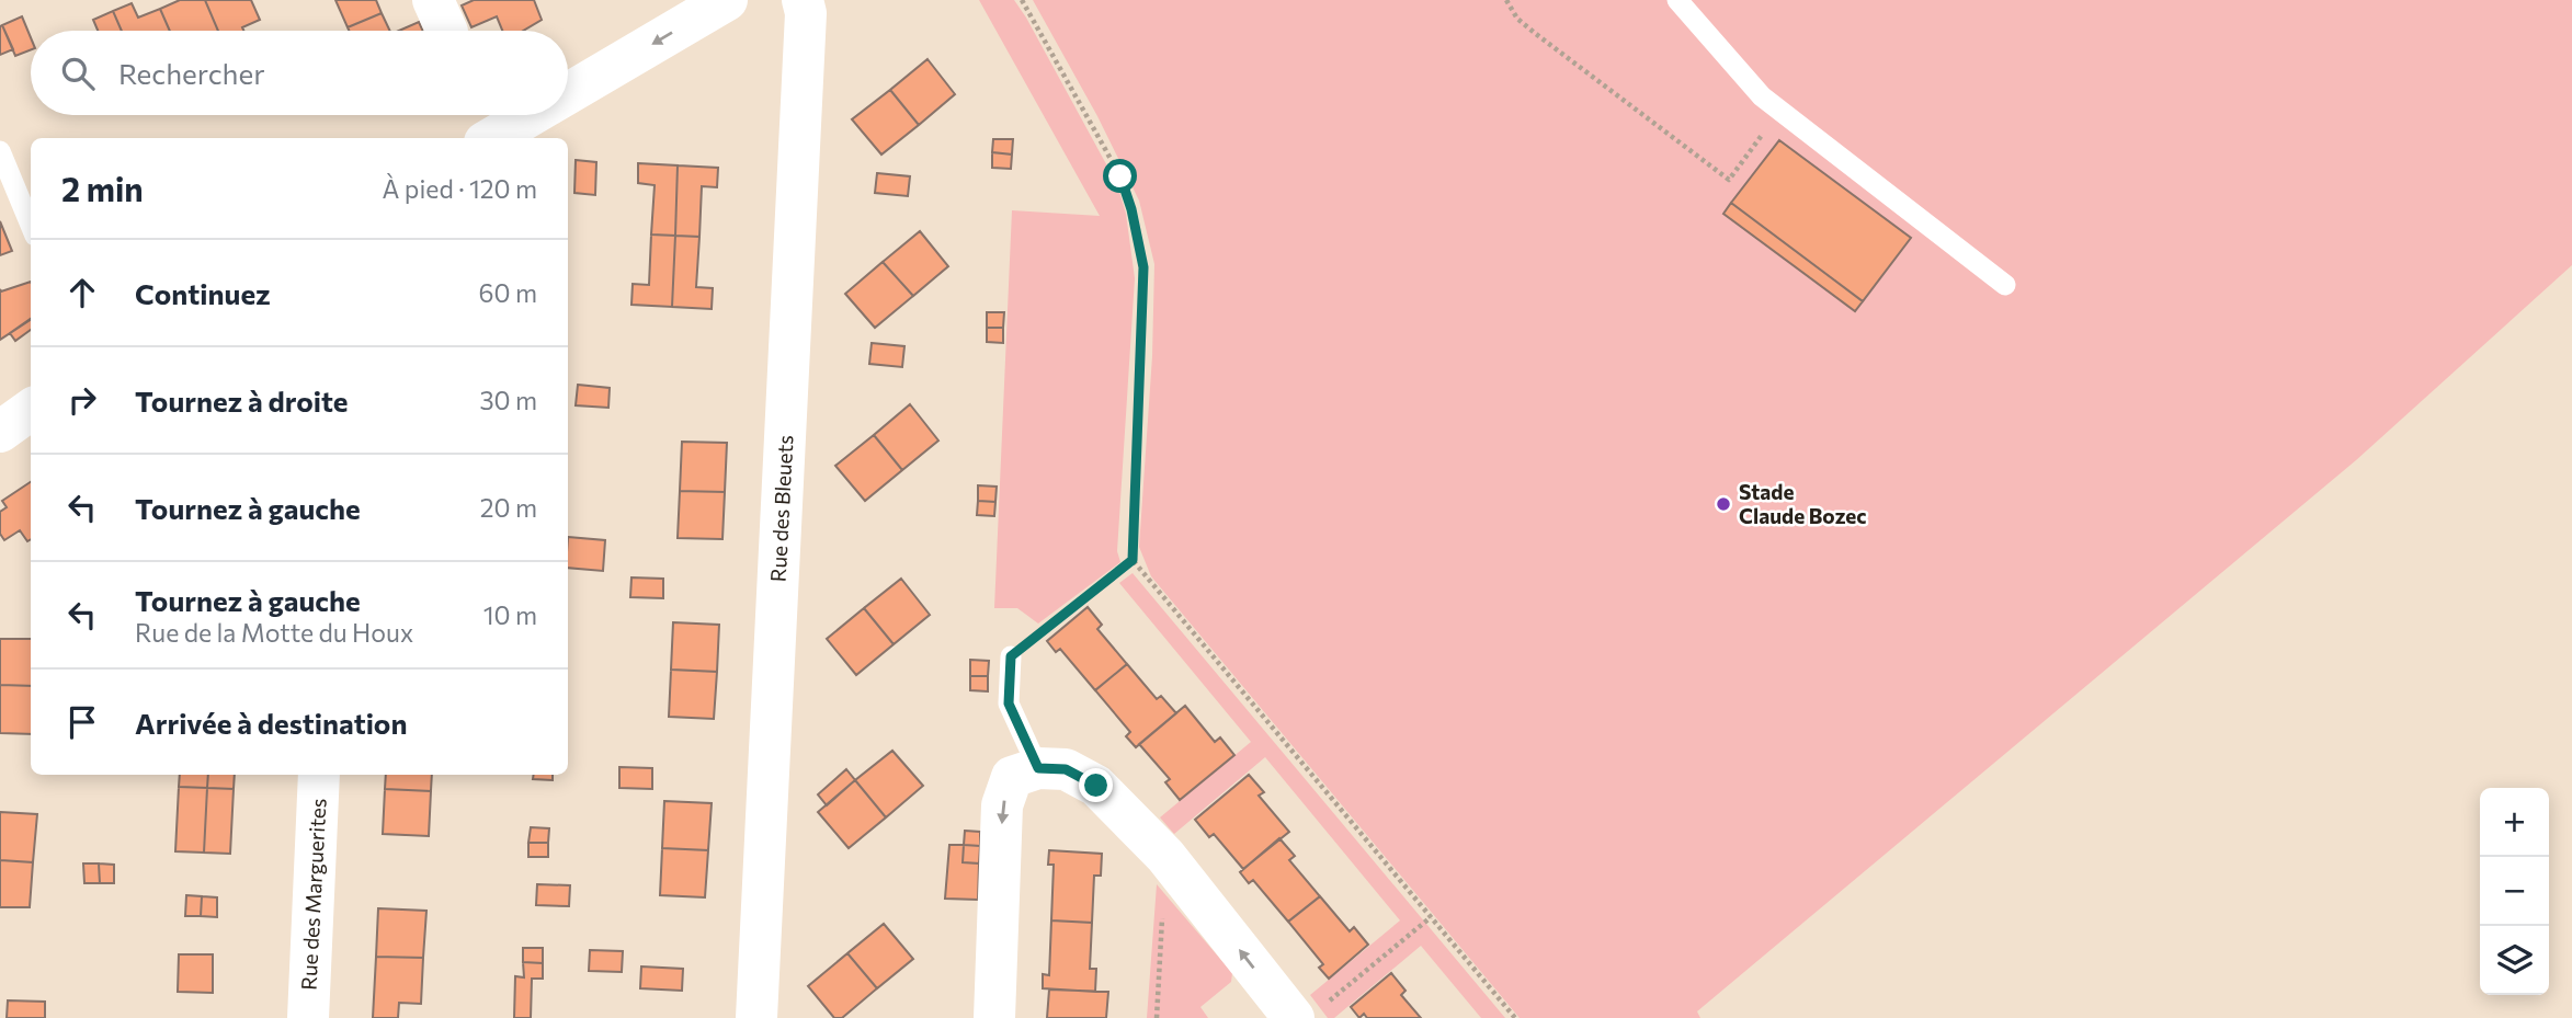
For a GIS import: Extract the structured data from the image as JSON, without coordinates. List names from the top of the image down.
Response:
{
  "streets": {
    "street": ["Rue des Bleuets", "Rue des Marguerites"]
  },
  "places": ["Stade Claude Bozec"],
  "page": {
    "search": "Rechercher",
    "heading": ["2 min", "À pied · 120 m"],
    "list": [
      ["Continuez", "60 m"],
      ["Tournez à droite", "30 m"],
      ["Tournez à gauche", "20 m"],
      ["Tournez à gauche", "Rue de la Motte du Houx", "10 m"],
      "Arrivée à destination"
    ],
    "map_buttons": ["+", "−"]
  }
}
